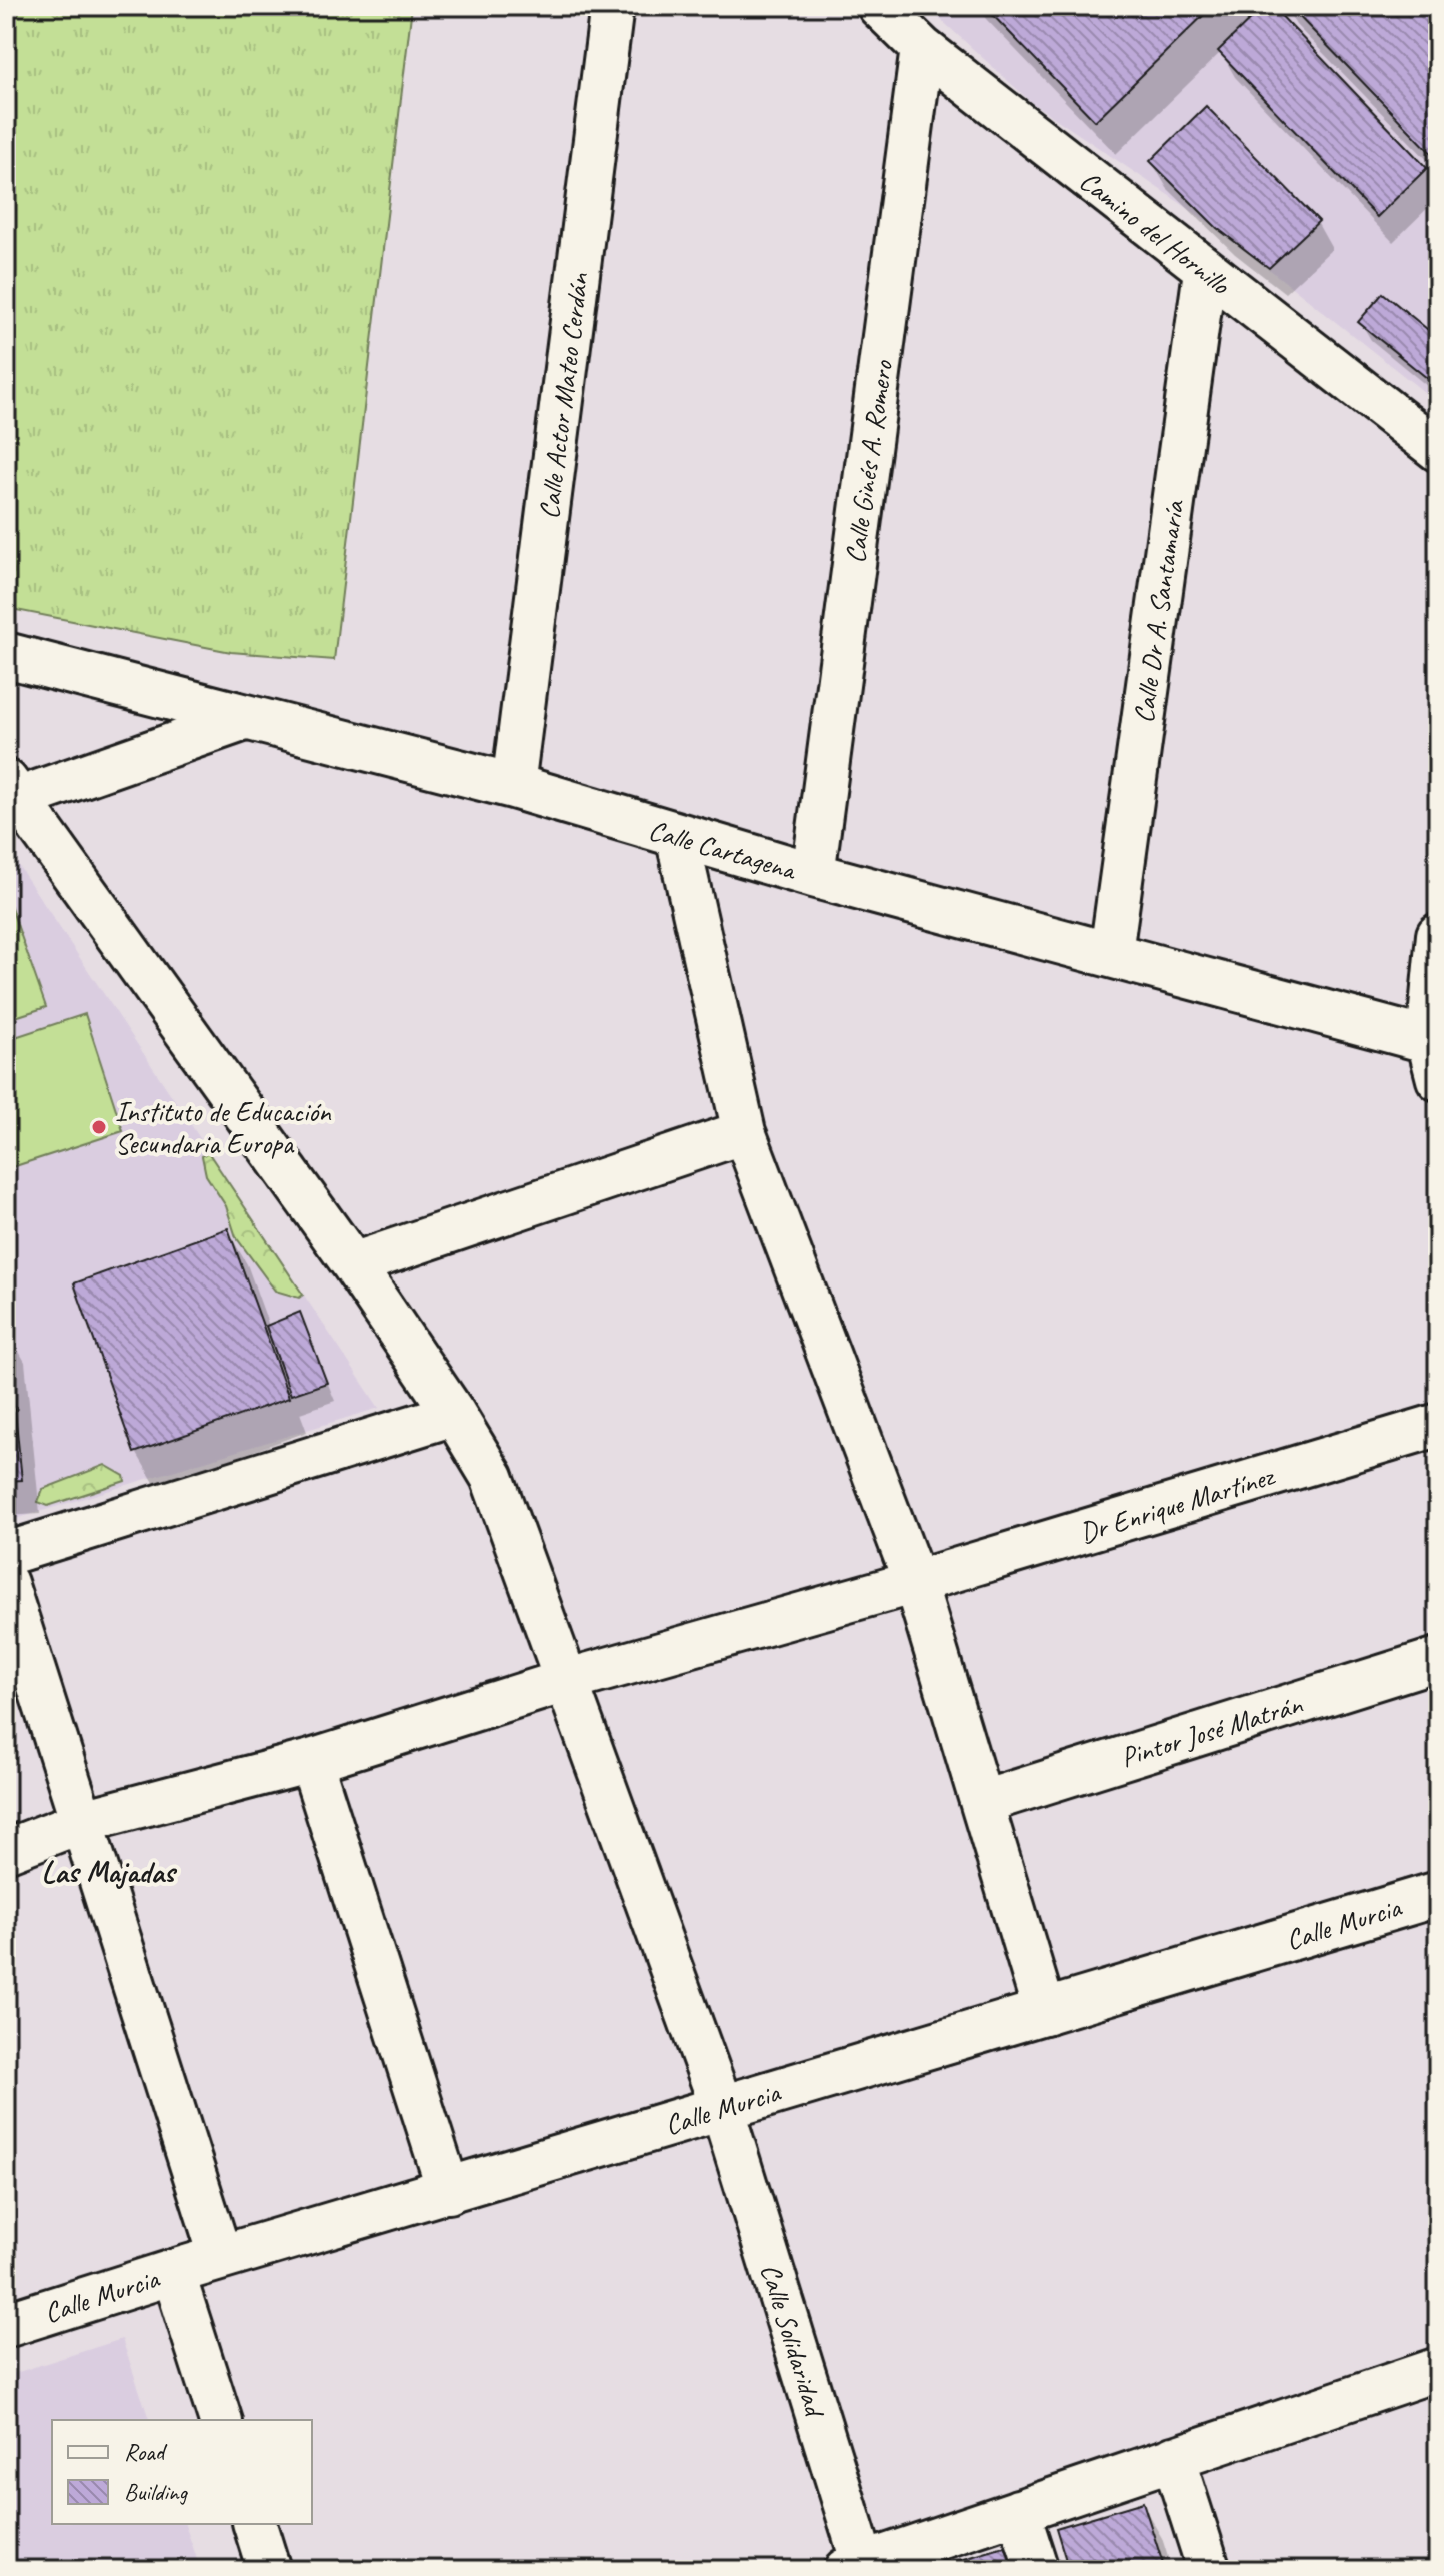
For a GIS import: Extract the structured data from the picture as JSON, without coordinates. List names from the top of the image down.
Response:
{
  "streets": {
    "street": [
      "Camino del Hornillo",
      "Calle Actor Mateo Cerdán",
      "Calle Ginés A. Romero",
      "Calle Dr A. Santamaría",
      "Calle Cartagena",
      "Dr Enrique Martínez",
      "Pintor José Matrán",
      "Calle Murcia",
      "Calle Solidaridad"
    ]
  },
  "crossings": [
    ["Camino del Hornillo", "Calle Ginés A. Romero"],
    ["Camino del Hornillo", "Calle Dr A. Santamaría"],
    ["Calle Actor Mateo Cerdán", "Calle Cartagena"],
    ["Calle Ginés A. Romero", "Calle Cartagena"],
    ["Calle Dr A. Santamaría", "Calle Cartagena"],
    ["Dr Enrique Martínez", "Calle Solidaridad"],
    ["Calle Murcia", "Calle Solidaridad"]
  ],
  "districts": ["Las Majadas"],
  "places": ["Instituto de Educación Secundaria Europa"],
  "legend": ["Road", "Building"]
}
